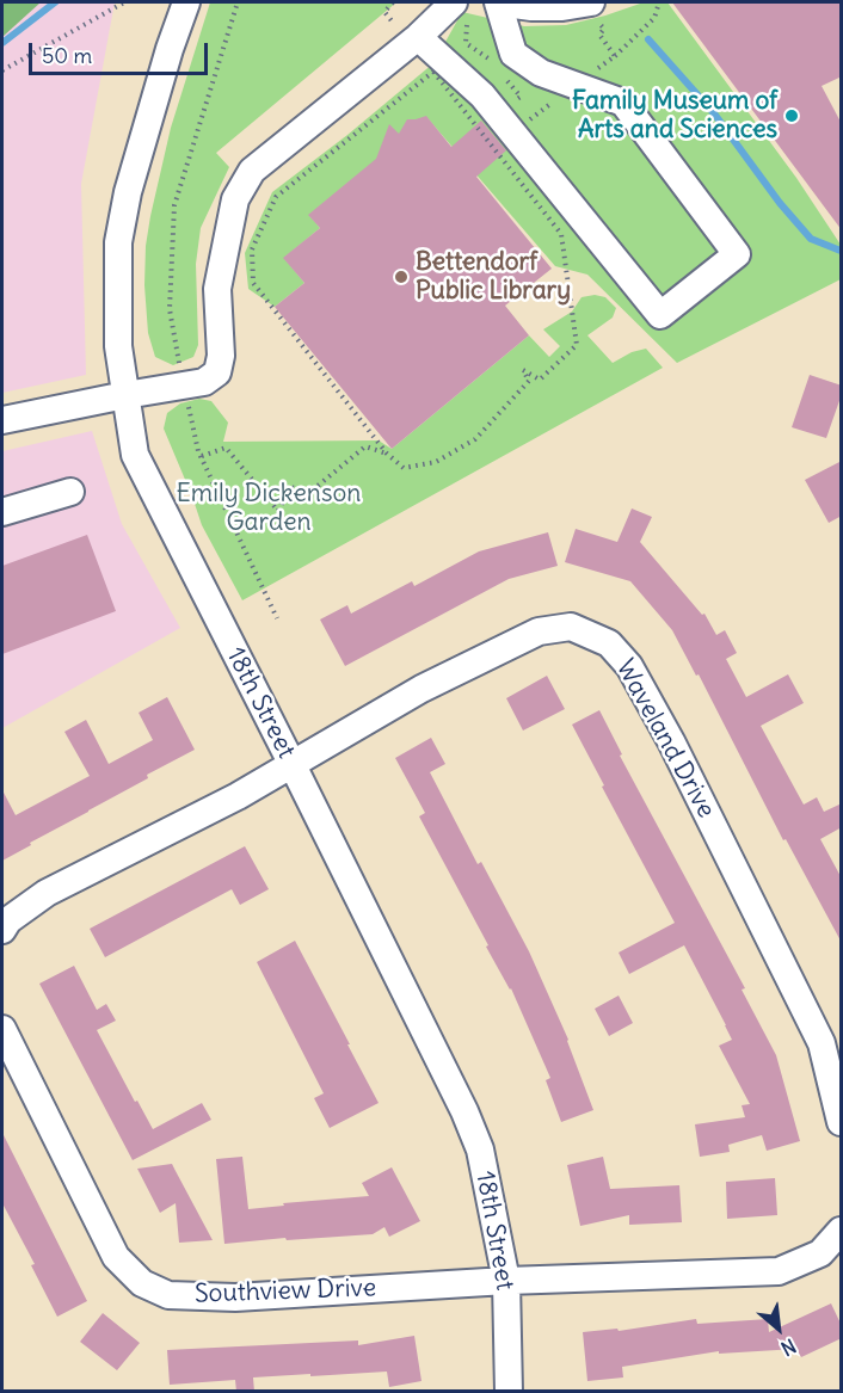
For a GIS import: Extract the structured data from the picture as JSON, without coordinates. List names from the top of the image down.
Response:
{
  "streets": {
    "street": ["18th Street", "Waveland Drive", "Southview Drive"]
  },
  "crossings": [
    ["18th Street", "Waveland Drive"],
    ["18th Street", "Southview Drive"]
  ],
  "parks": ["Emily Dickenson Garden"],
  "places": ["Family Museum of Arts and Sciences", "Bettendorf Public Library"],
  "scale_bar": "50 m",
  "north": "bottom right"
}
